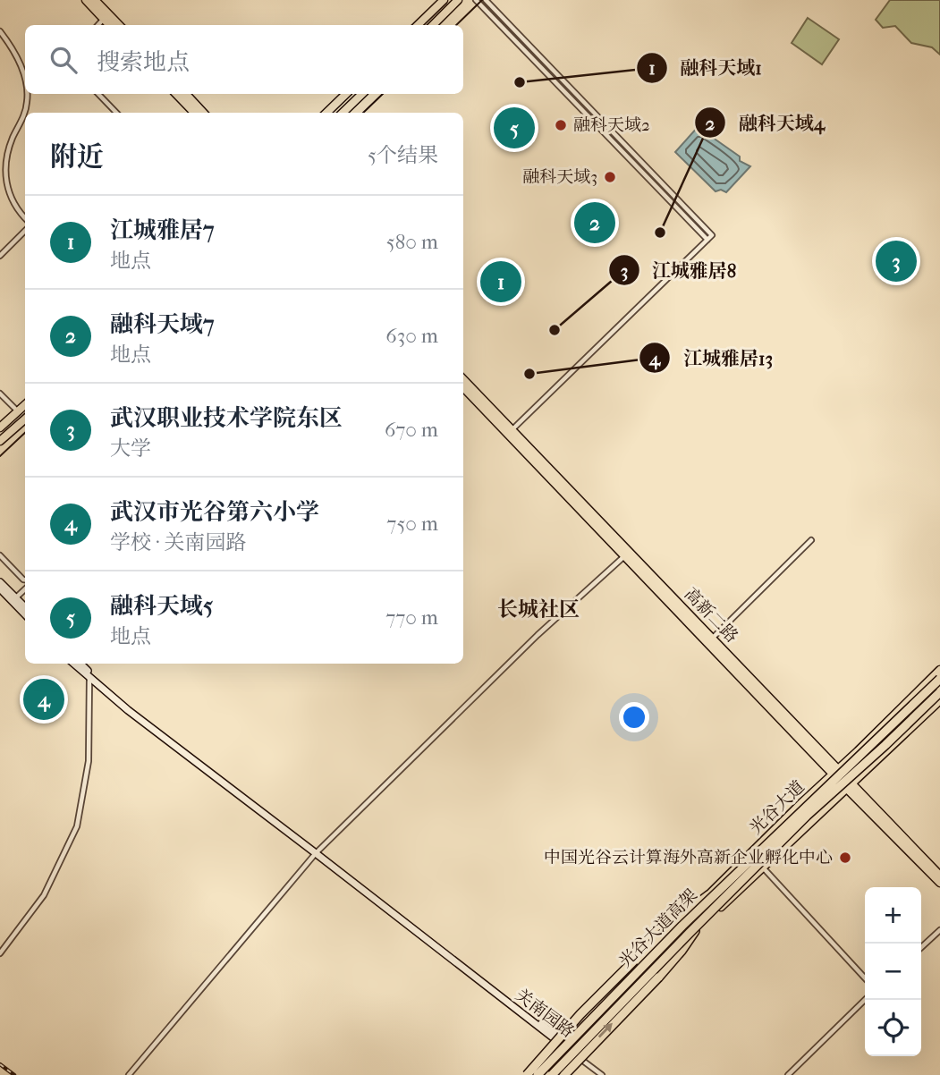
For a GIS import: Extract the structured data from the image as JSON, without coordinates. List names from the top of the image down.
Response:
{
  "streets": {
    "highway": ["光谷大道高架"],
    "main road": ["高新二路", "光谷大道", "关南园路"]
  },
  "crossings": [
    ["高新二路", "光谷大道"],
    ["光谷大道", "光谷大道高架"],
    ["光谷大道", "关南园路"]
  ],
  "districts": ["长城社区"],
  "places": [
    "融科天域1",
    "融科天域2",
    "融科天域3",
    "融科天域4",
    "江城雅居8",
    "江城雅居13",
    "中国光谷云计算海外高新企业孵化中心"
  ],
  "page": {
    "search": "搜索地点",
    "pins": [
      "5",
      "2",
      "3",
      "1",
      "4"
    ],
    "heading": ["附近", "5个结果"],
    "list": [
      {
        "mark": "1",
        "name": "江城雅居7",
        "note": "地点",
        "value": "580 m"
      },
      {
        "mark": "2",
        "name": "融科天域7",
        "note": "地点",
        "value": "630 m"
      },
      {
        "mark": "3",
        "name": "武汉职业技术学院东区",
        "note": "大学",
        "value": "670 m"
      },
      {
        "mark": "4",
        "name": "武汉市光谷第六小学",
        "note": "学校 · 关南园路",
        "value": "750 m"
      },
      {
        "mark": "5",
        "name": "融科天域5",
        "note": "地点",
        "value": "770 m"
      }
    ],
    "map_buttons": ["+", "−"]
  }
}
